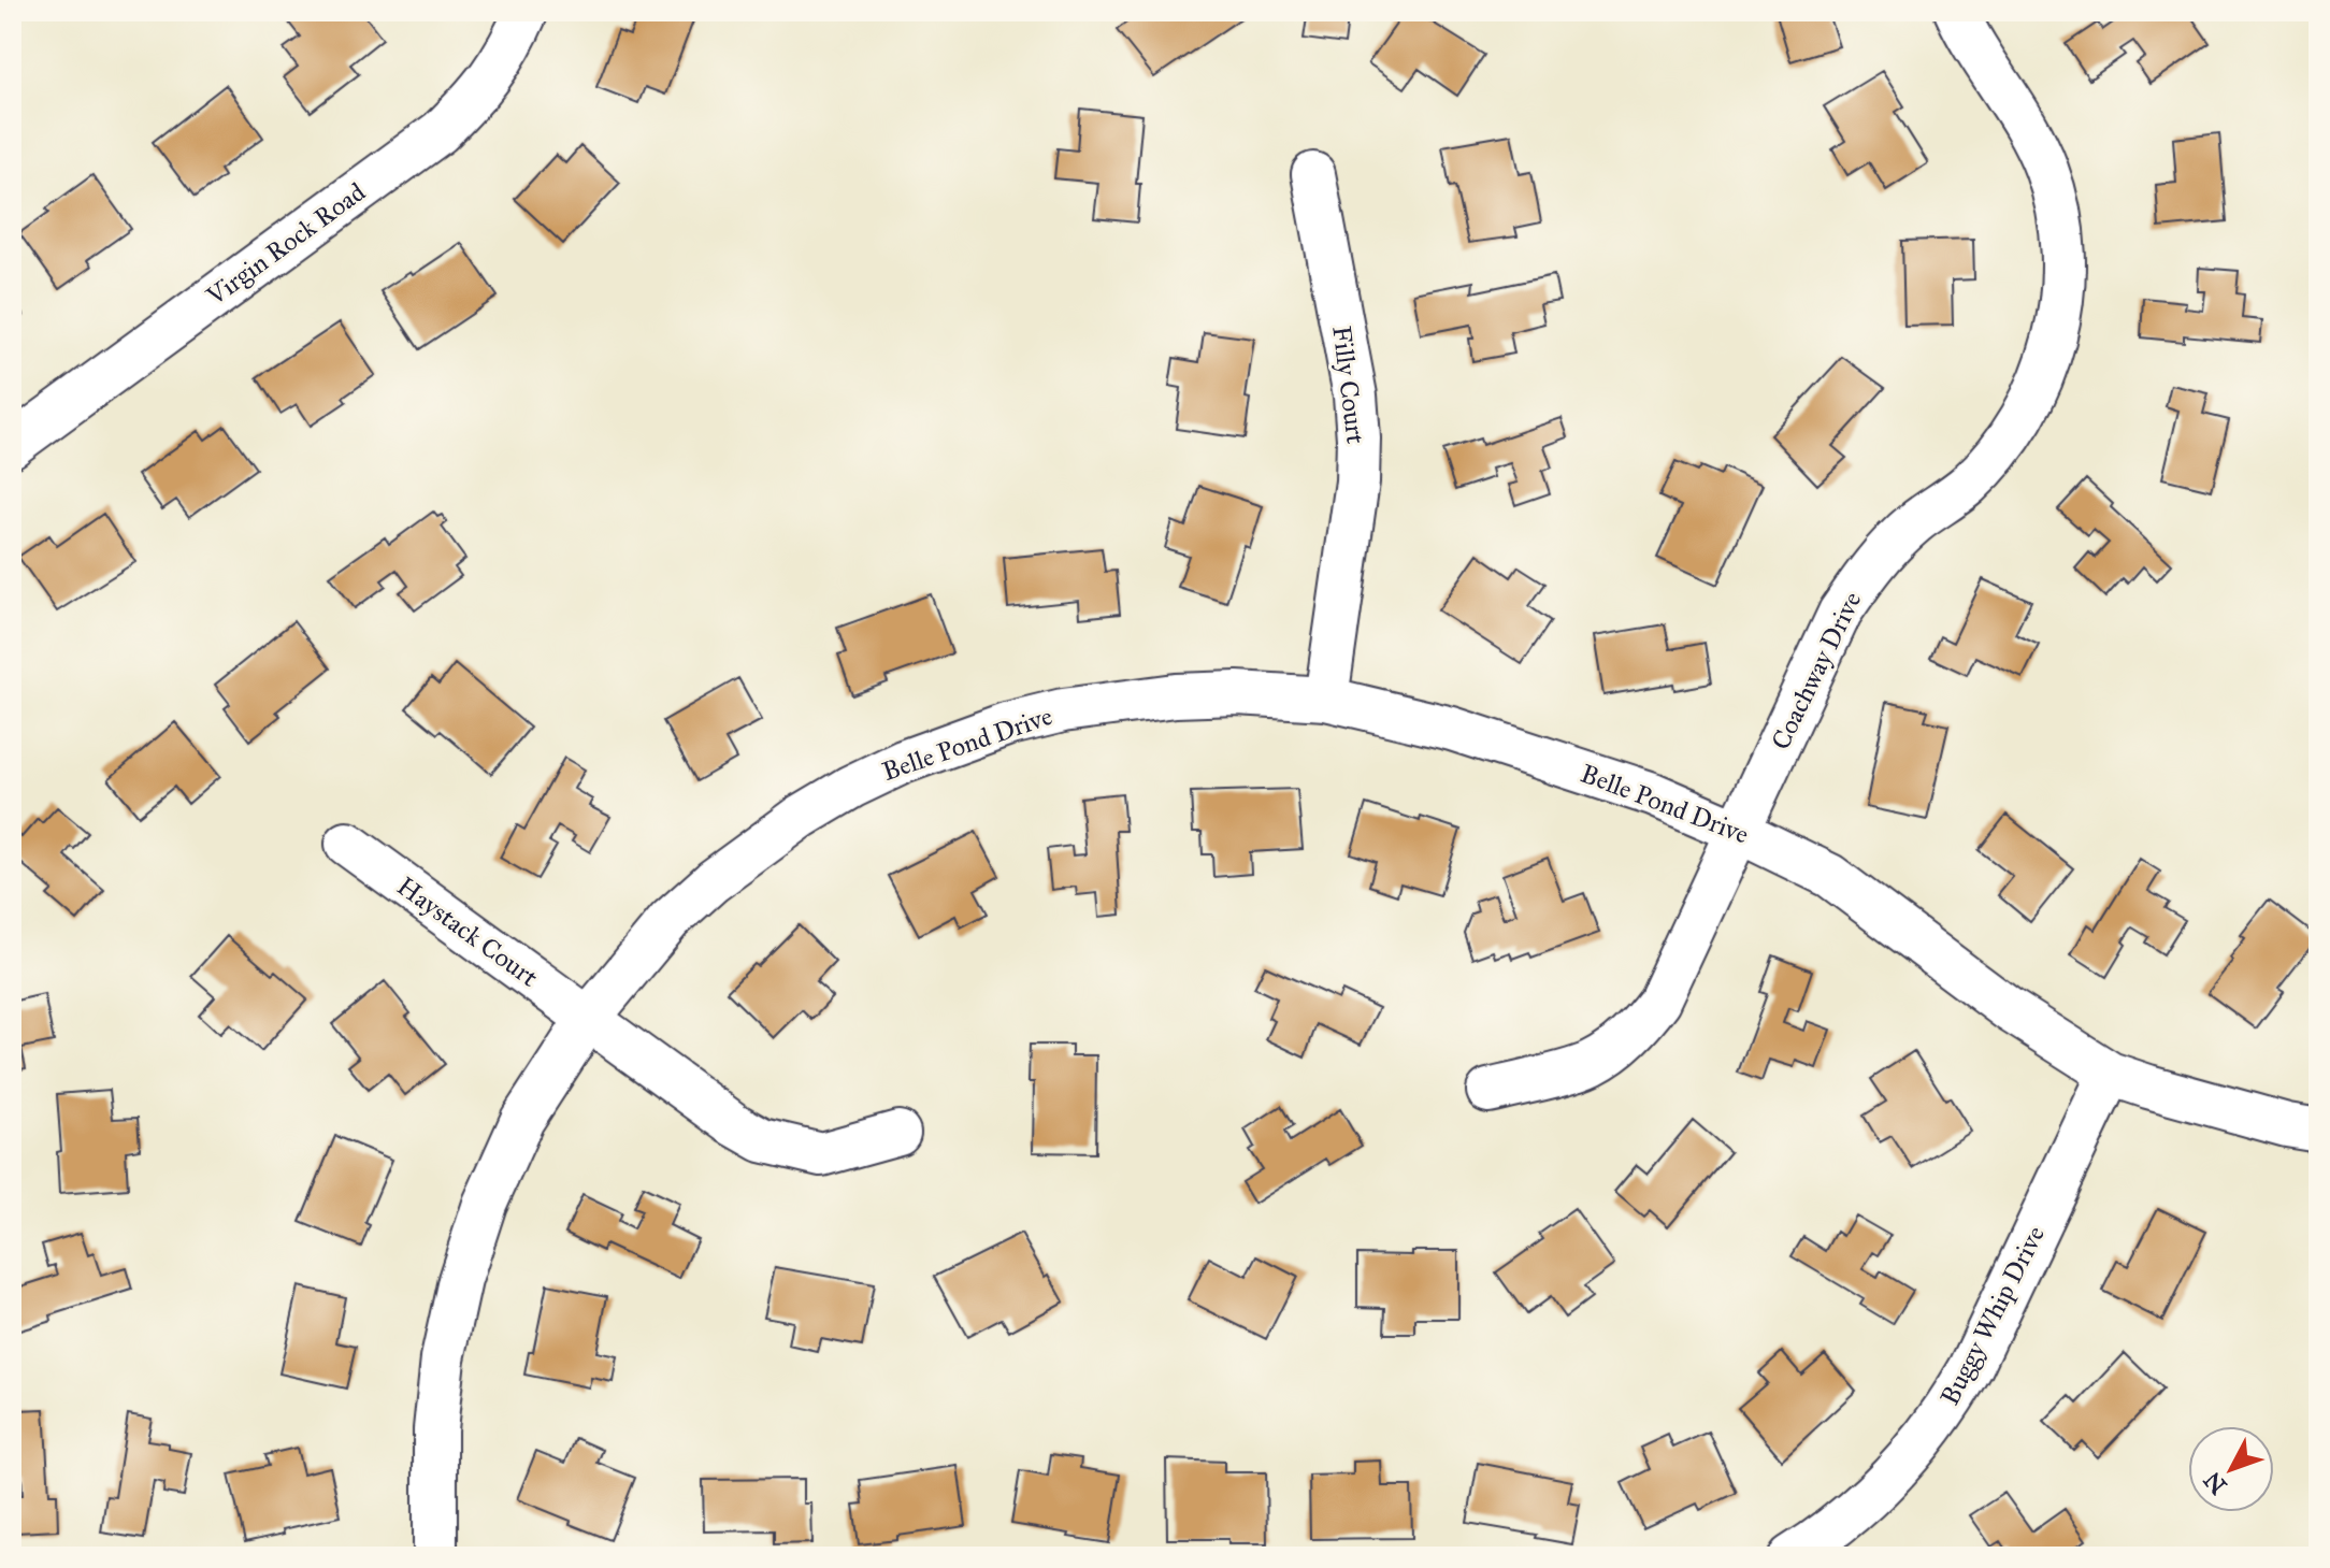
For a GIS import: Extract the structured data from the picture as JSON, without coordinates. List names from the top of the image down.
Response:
{
  "streets": {
    "street": [
      "Virgin Rock Road",
      "Filly Court",
      "Coachway Drive",
      "Belle Pond Drive",
      "Haystack Court",
      "Buggy Whip Drive"
    ]
  },
  "crossings": [
    ["Filly Court", "Belle Pond Drive"],
    ["Coachway Drive", "Belle Pond Drive"],
    ["Belle Pond Drive", "Haystack Court"],
    ["Belle Pond Drive", "Buggy Whip Drive"]
  ],
  "north": "bottom left"
}
